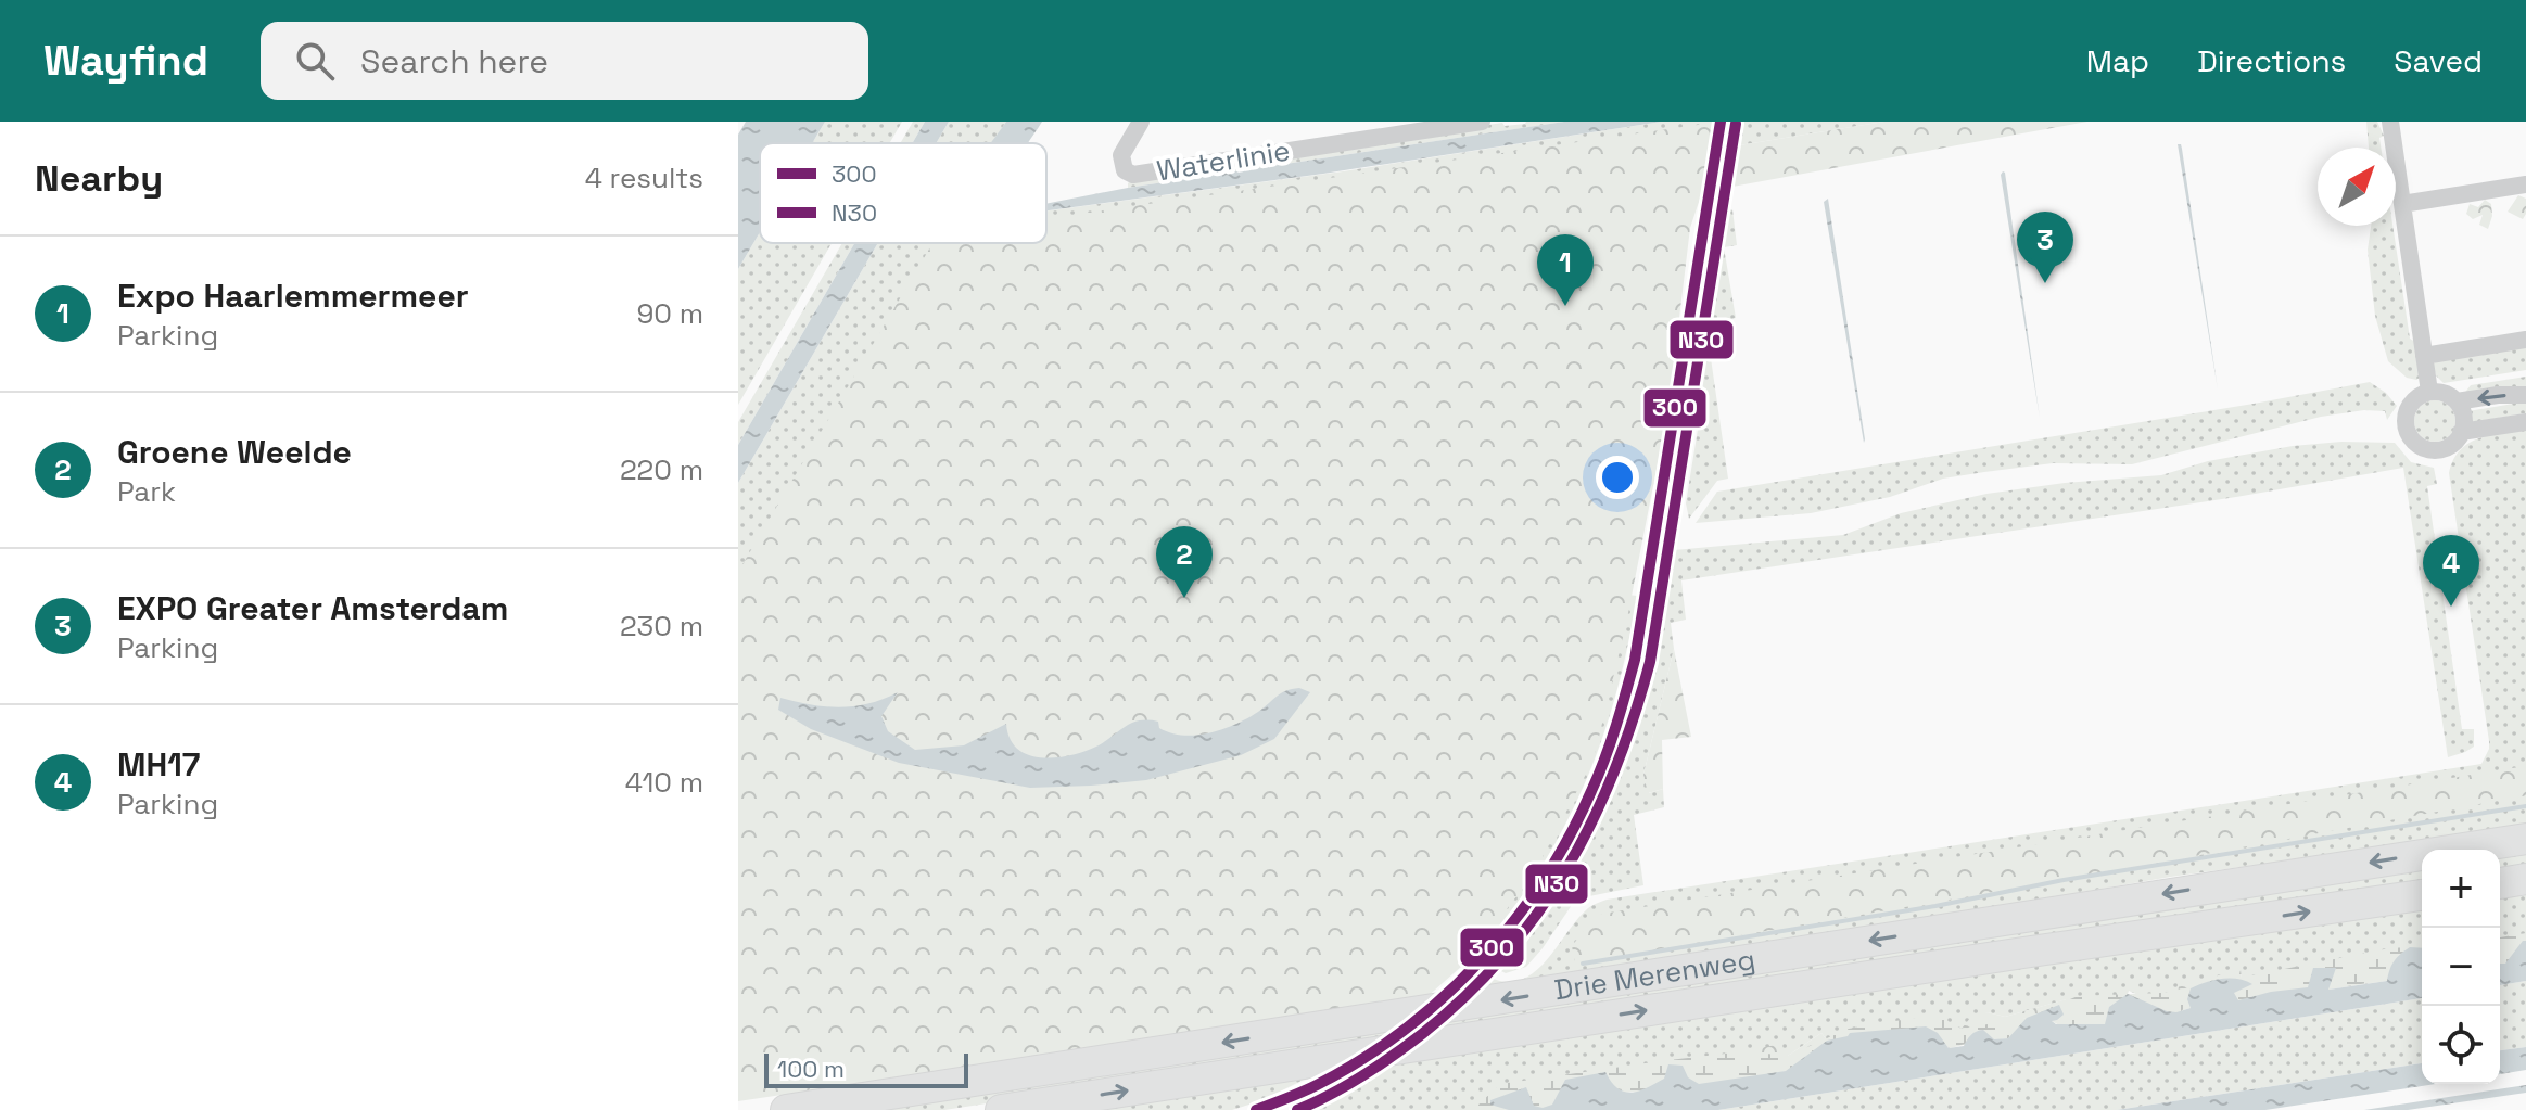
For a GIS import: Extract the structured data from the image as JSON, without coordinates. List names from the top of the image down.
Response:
{
  "streets": {
    "highway": ["Drie Merenweg"],
    "street": ["Waterlinie"]
  },
  "lines": ["transit line 300", "transit line N30"],
  "legend": ["300", "N30"],
  "scale_bar": "100 m",
  "north": "top right",
  "page": {
    "header": "Wayfind",
    "search": "Search here",
    "nav": ["Map", "Directions", "Saved"],
    "heading": ["Nearby", "4 results"],
    "pins": [
      "3",
      "1",
      "2",
      "4"
    ],
    "list": [
      {
        "mark": "1",
        "name": "Expo Haarlemmermeer",
        "note": "Parking",
        "value": "90 m"
      },
      {
        "mark": "2",
        "name": "Groene Weelde",
        "note": "Park",
        "value": "220 m"
      },
      {
        "mark": "3",
        "name": "EXPO Greater Amsterdam",
        "note": "Parking",
        "value": "230 m"
      },
      {
        "mark": "4",
        "name": "MH17",
        "note": "Parking",
        "value": "410 m"
      }
    ],
    "map_buttons": ["+", "−"],
    "scale": "100 m"
  }
}
